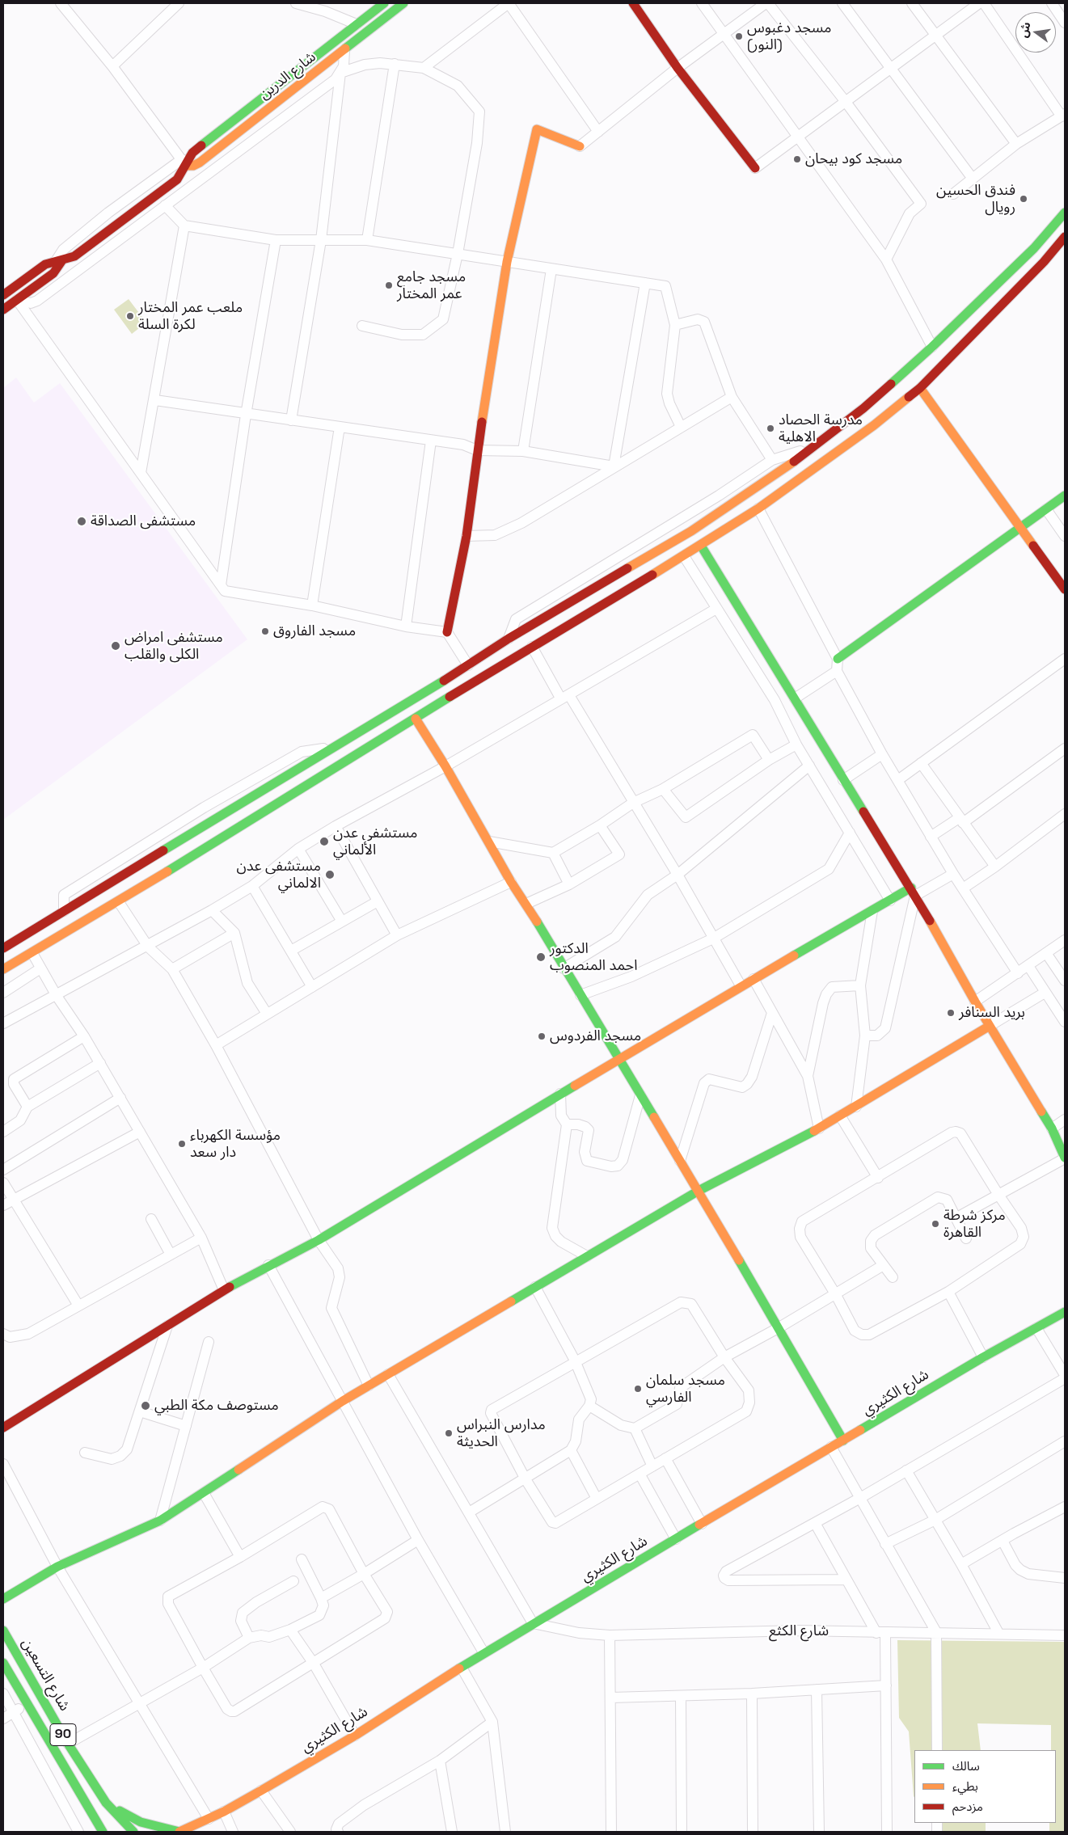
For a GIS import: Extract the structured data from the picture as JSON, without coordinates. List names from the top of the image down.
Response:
{
  "streets": {
    "main road": [
      "شارع الدرين",
      "شارع الكثيري",
      "شارع التسعين",
      "90"
    ],
    "street": ["شارع الكثع"]
  },
  "crossings": [
    ["شارع الكثيري", "شارع الكثع"]
  ],
  "places": [
    "مسجد دغبوس (النور)",
    "مسجد كود بيحان",
    "فندق الحسين رويال",
    "مسجد جامع عمر المختار",
    "ملعب عمر المختار لكرة السلة",
    "مدرسة الحصاد الاهلية",
    "مستشفى الصداقة",
    "مسجد الفاروق",
    "مستشفى امراض الكلى والقلب",
    "مستشفى عدن الألماني",
    "مستشفى عدن الالماني",
    "الدكتور احمد المنصوب",
    "بريد السنافر",
    "مسجد الفردوس",
    "مؤسسة الكهرباء دار سعد",
    "مركز شرطة القاهرة",
    "مسجد سلمان الفارسي",
    "مستوصف مكة الطبي",
    "مدارس النبراس الحديثة"
  ],
  "legend": ["سالك", "بطيء", "مزدحم"],
  "north": "left"
}
